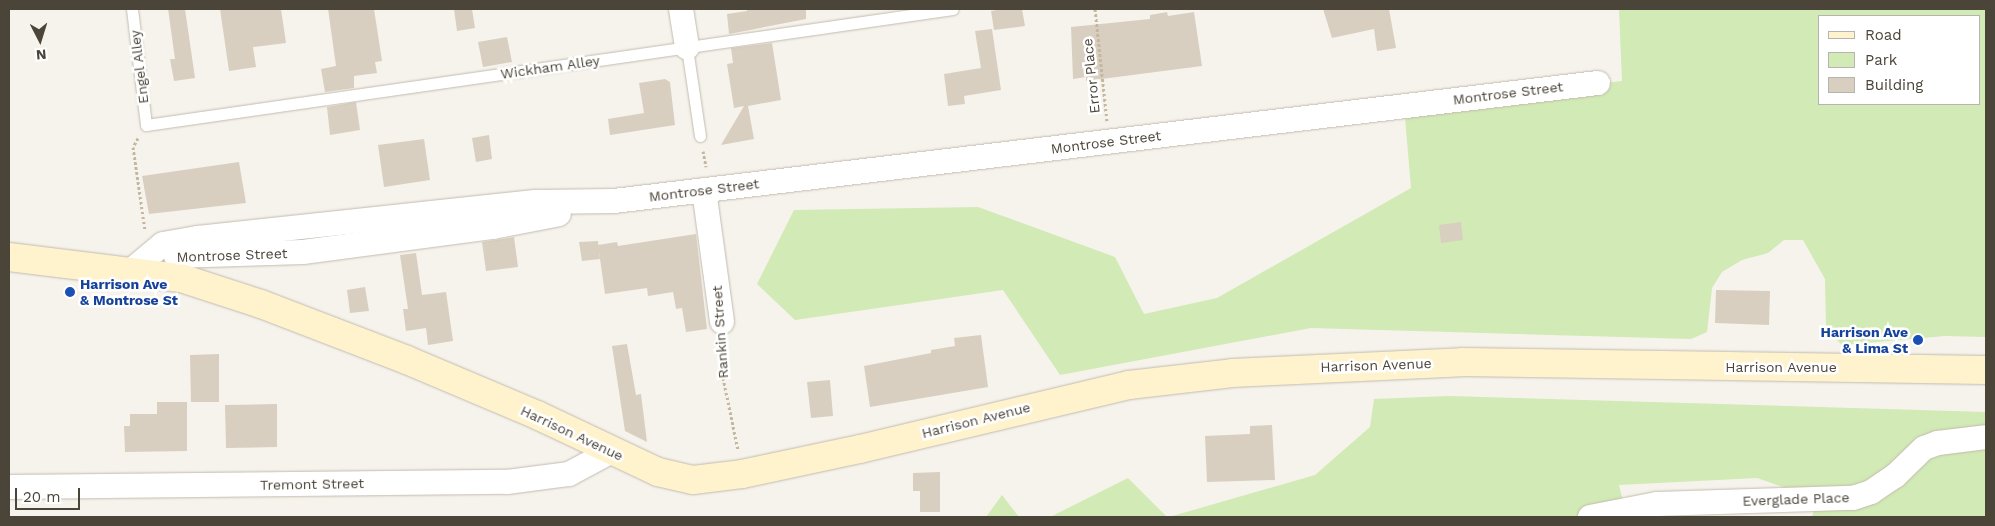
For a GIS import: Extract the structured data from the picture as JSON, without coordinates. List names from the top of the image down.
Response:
{
  "streets": {
    "main road": ["Harrison Avenue"],
    "street": [
      "Montrose Street",
      "Rankin Street",
      "Tremont Street",
      "Everglade Place"
    ],
    "lane": ["Engel Alley", "Wickham Alley"],
    "path": ["Error Place"]
  },
  "crossings": [
    ["Engel Alley", "Wickham Alley"],
    ["Error Place", "Montrose Street"],
    ["Montrose Street", "Rankin Street"],
    ["Montrose Street", "Harrison Avenue"],
    ["Rankin Street", "Harrison Avenue"],
    ["Harrison Avenue", "Tremont Street"]
  ],
  "places": ["Harrison Ave & Montrose St", "Harrison Ave & Lima St"],
  "legend": ["Road", "Park", "Building"],
  "scale_bar": "20 m",
  "north": "bottom"
}
